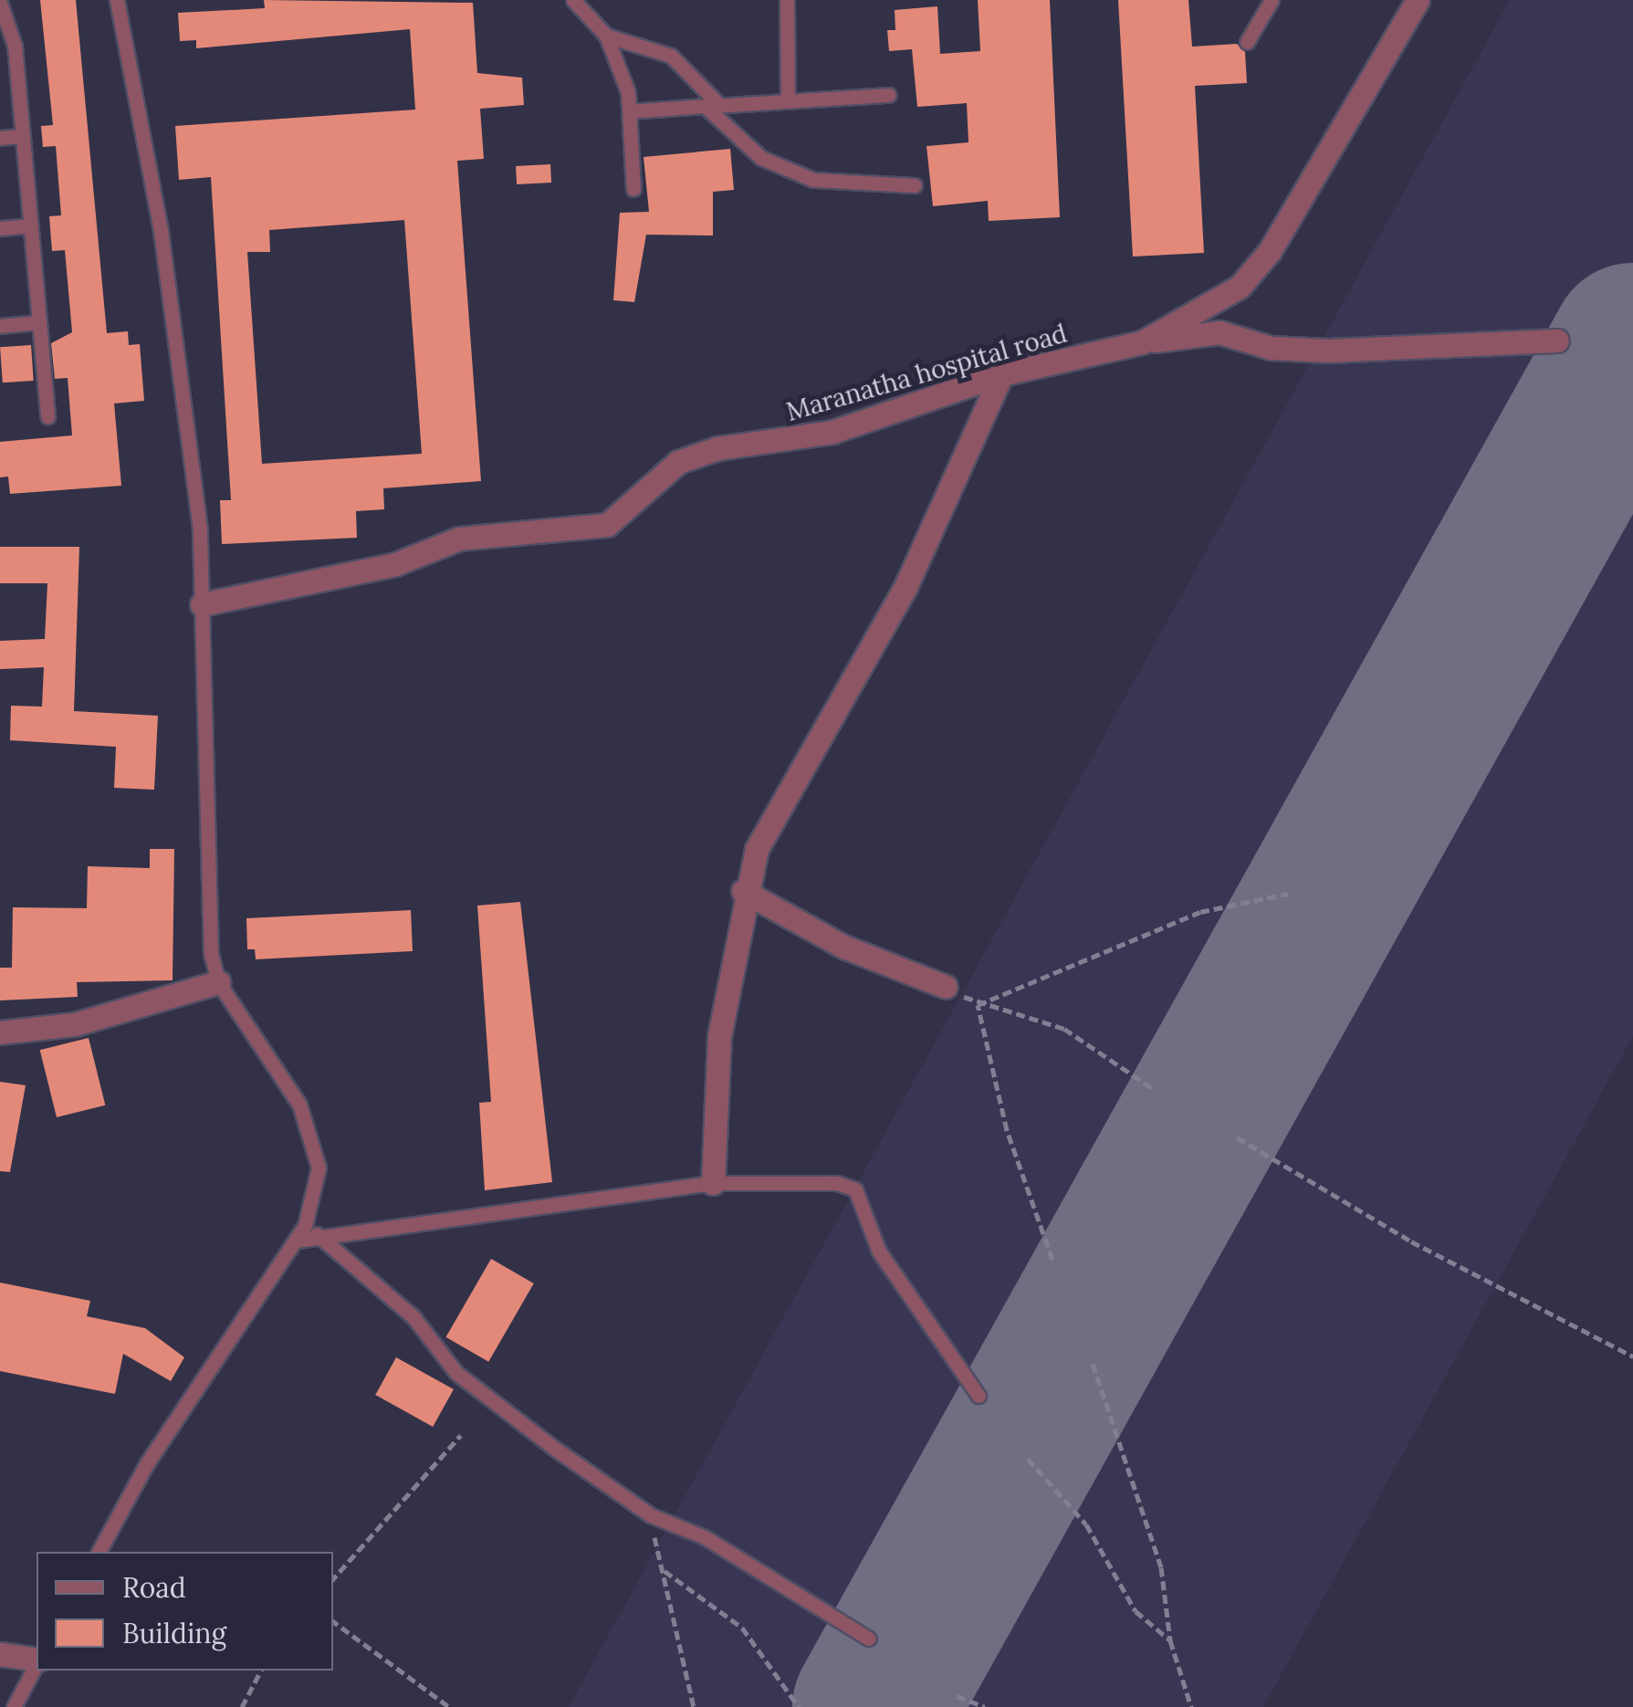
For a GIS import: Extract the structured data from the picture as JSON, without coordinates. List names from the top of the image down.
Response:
{
  "streets": {
    "street": ["Maranatha hospital road"]
  },
  "legend": ["Road", "Building"]
}
